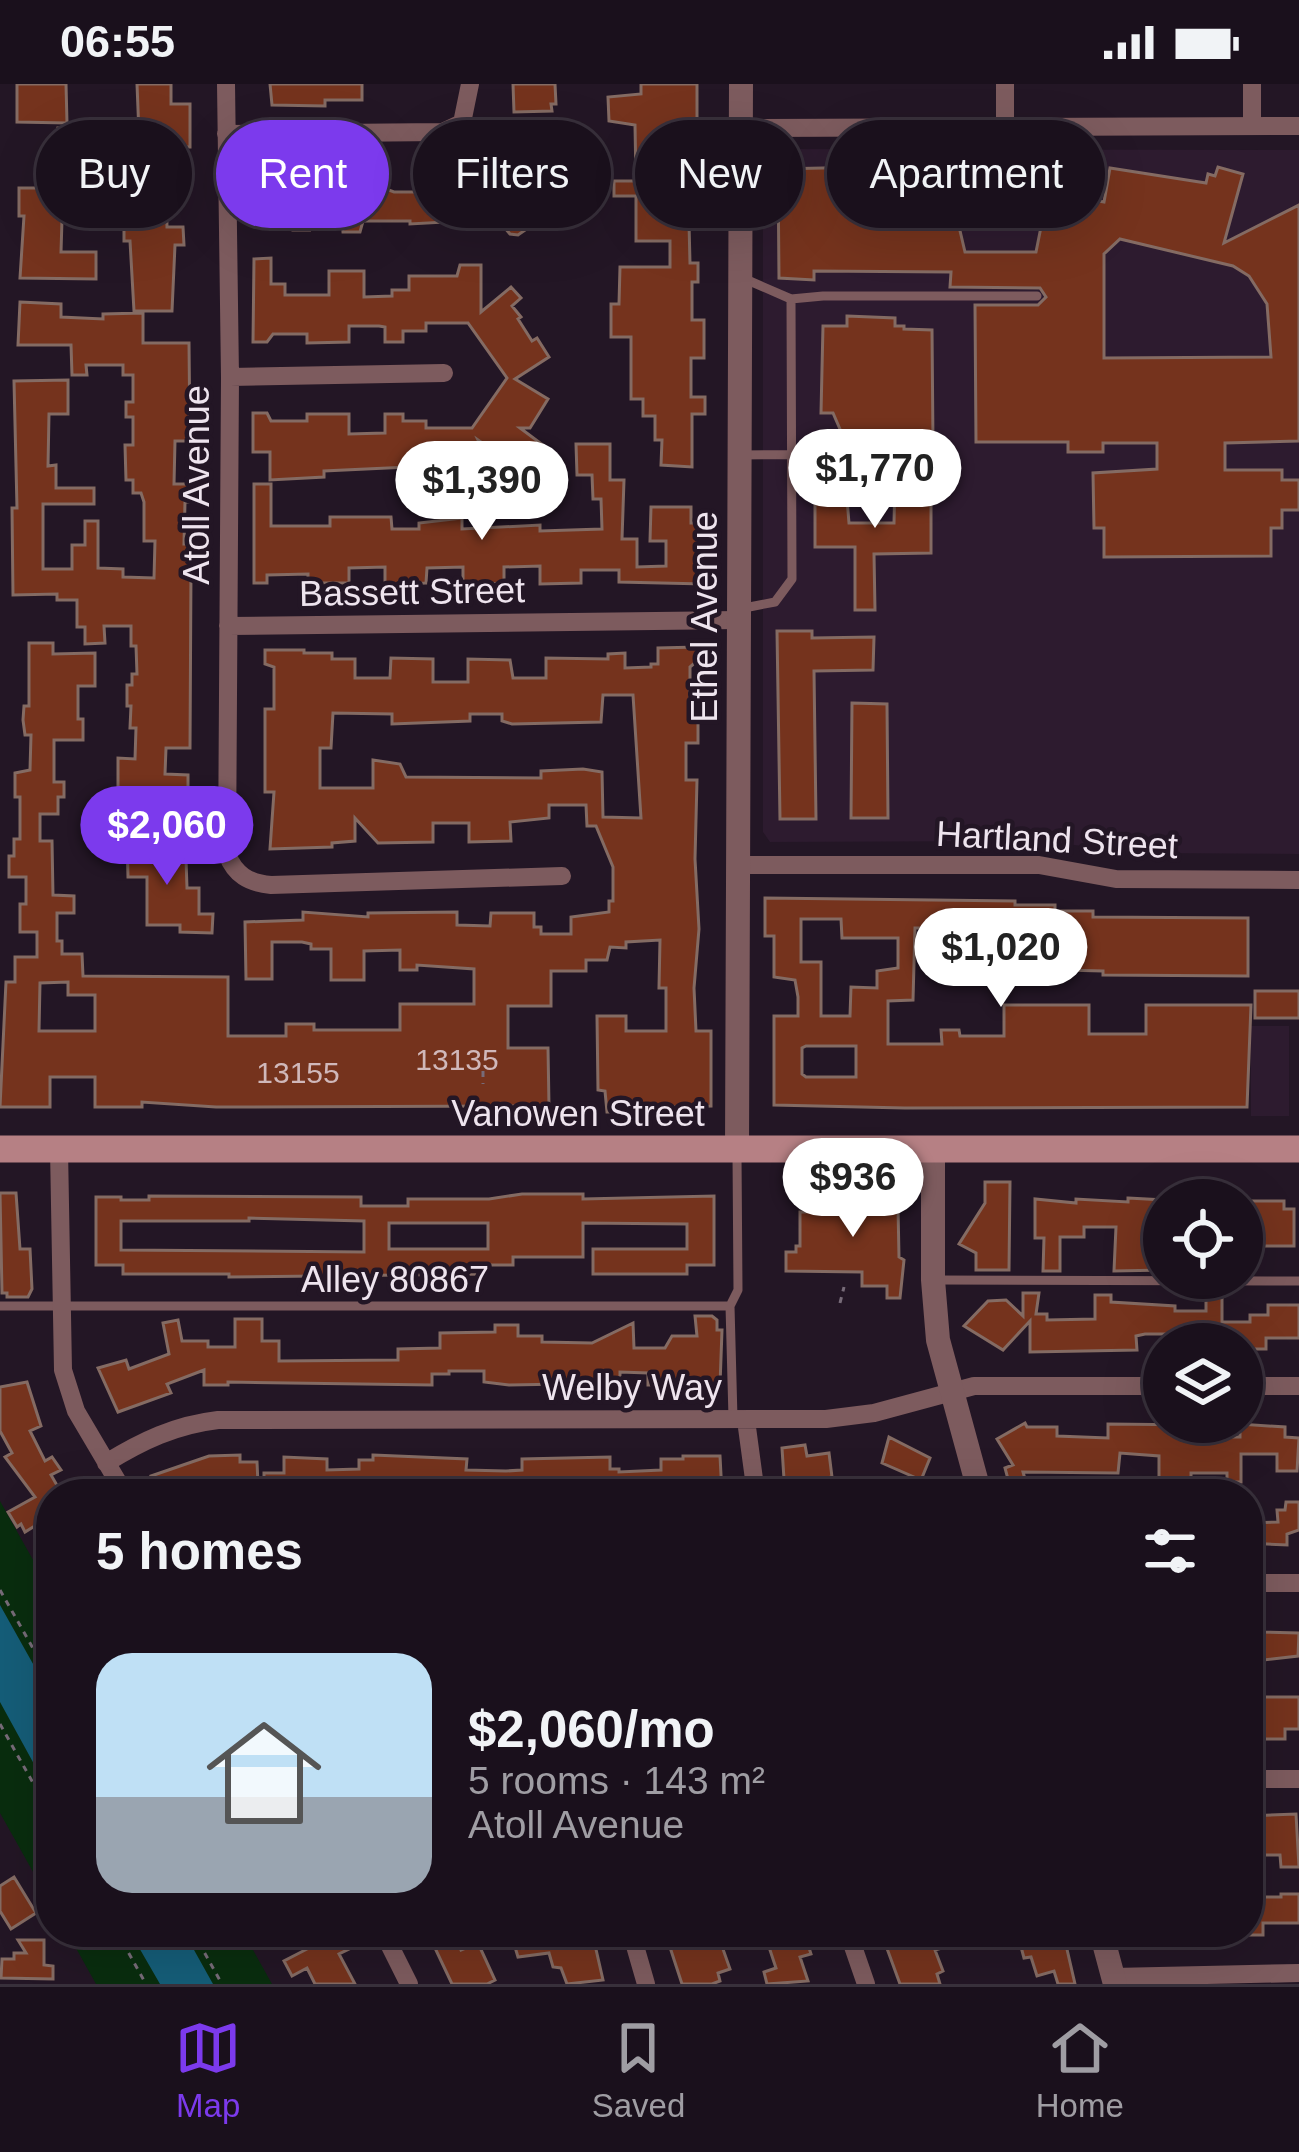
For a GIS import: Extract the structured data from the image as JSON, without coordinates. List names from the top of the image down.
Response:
{
  "streets": {
    "main road": ["Vanowen Street"],
    "street": [
      "Atoll Avenue",
      "Bassett Street",
      "Ethel Avenue",
      "Hartland Street",
      "Welby Way"
    ],
    "lane": ["Alley 80867"]
  },
  "crossings": [
    ["Atoll Avenue", "Bassett Street"],
    ["Bassett Street", "Ethel Avenue"],
    ["Ethel Avenue", "Hartland Street"],
    ["Ethel Avenue", "Vanowen Street"]
  ],
  "house_numbers": ["13135", "13155"],
  "page": {
    "status": "06:55",
    "chip": [
      "Buy",
      "Rent",
      "Filters",
      "New",
      "Apartment"
    ],
    "price": [
      "$1,770",
      "$1,390",
      "$2,060",
      "$1,020",
      "$936"
    ],
    "heading": "5 homes",
    "list": [
      {
        "name": "$2,060/mo",
        "note": "5 rooms · 143 m² · Atoll Avenue"
      }
    ],
    "tabs": ["Map", "Saved", "Home"]
  }
}
